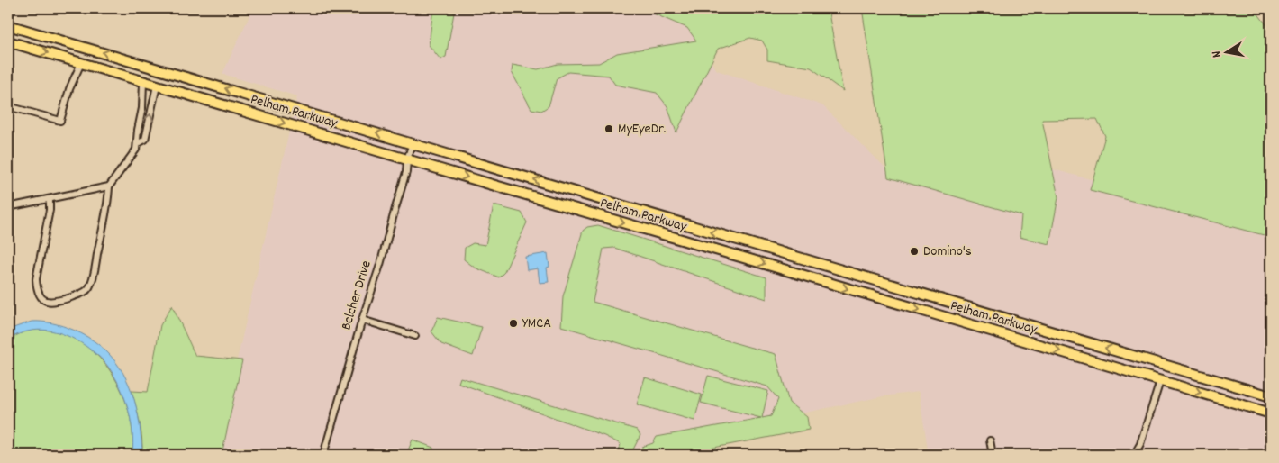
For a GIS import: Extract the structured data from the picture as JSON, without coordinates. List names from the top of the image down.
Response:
{
  "streets": {
    "main road": ["Pelham Parkway"],
    "street": ["Belcher Drive"]
  },
  "crossings": [
    ["Pelham Parkway", "Belcher Drive"]
  ],
  "places": ["MyEyeDr.", "Domino's", "YMCA"],
  "north": "left"
}
